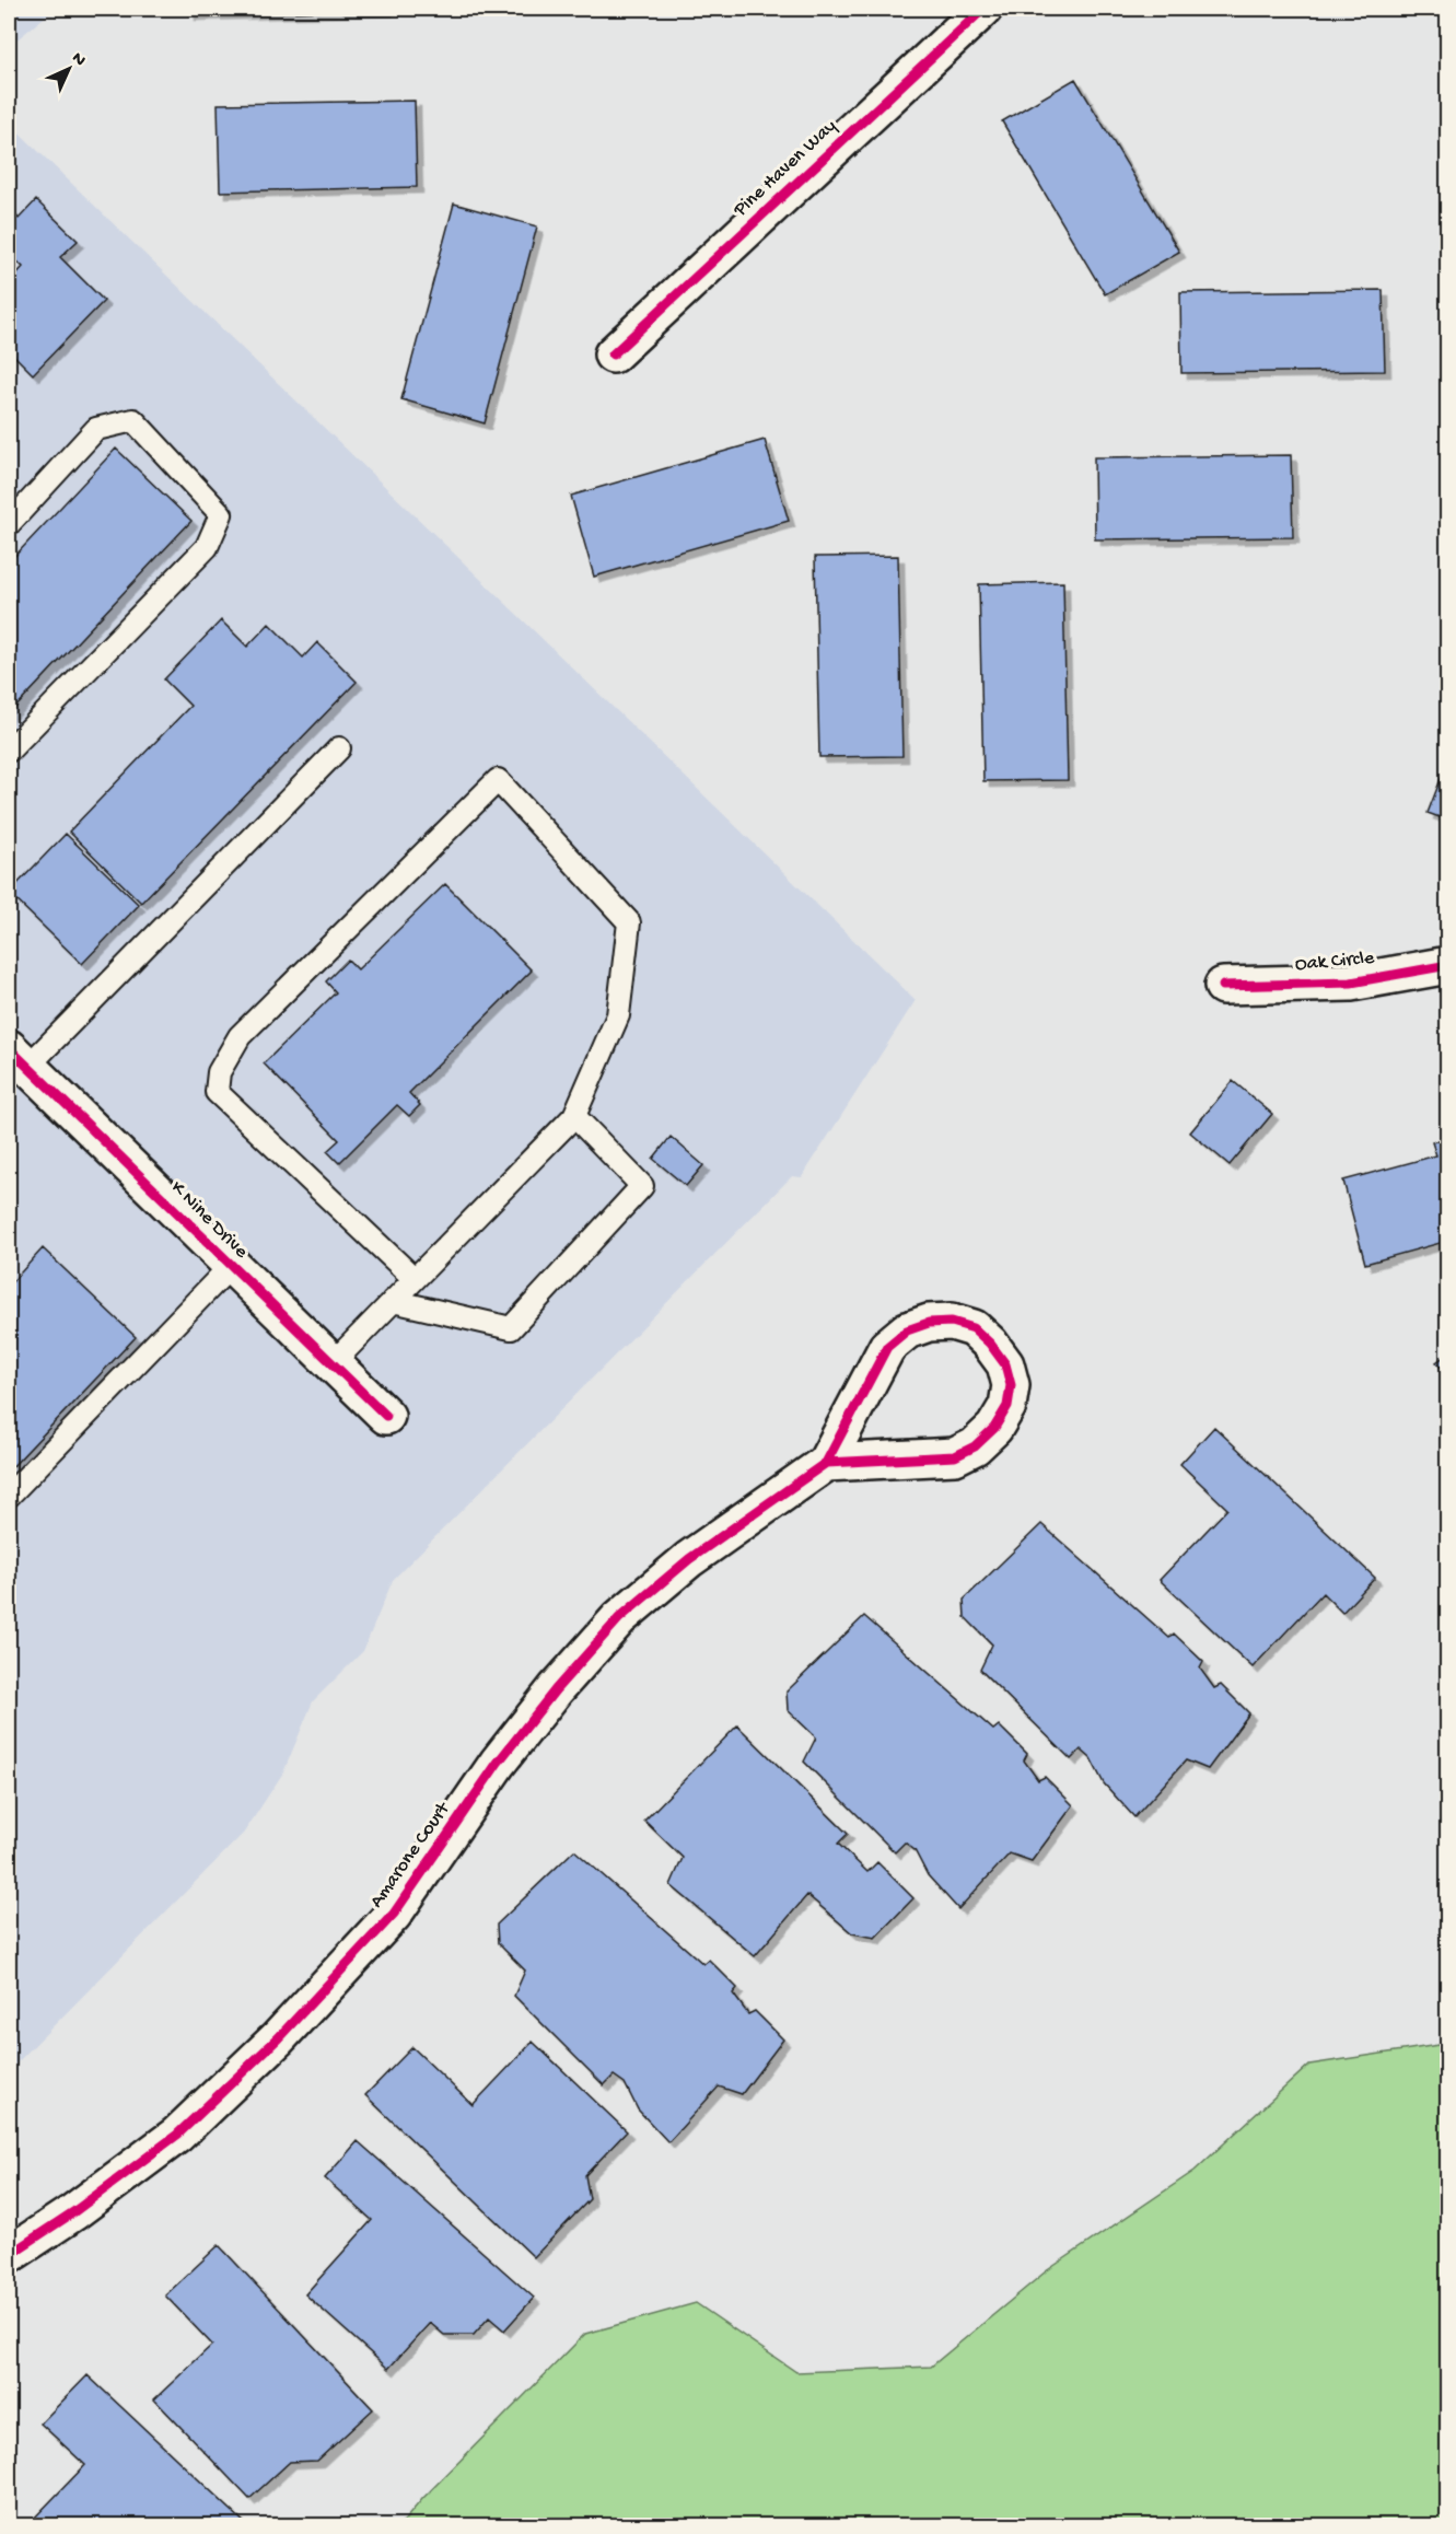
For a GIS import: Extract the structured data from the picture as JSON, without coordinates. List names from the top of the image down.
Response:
{
  "streets": {
    "street": [
      "Pine Haven Way",
      "Oak Circle",
      "K Nine Drive",
      "Amarone Court"
    ]
  },
  "north": "top right"
}
